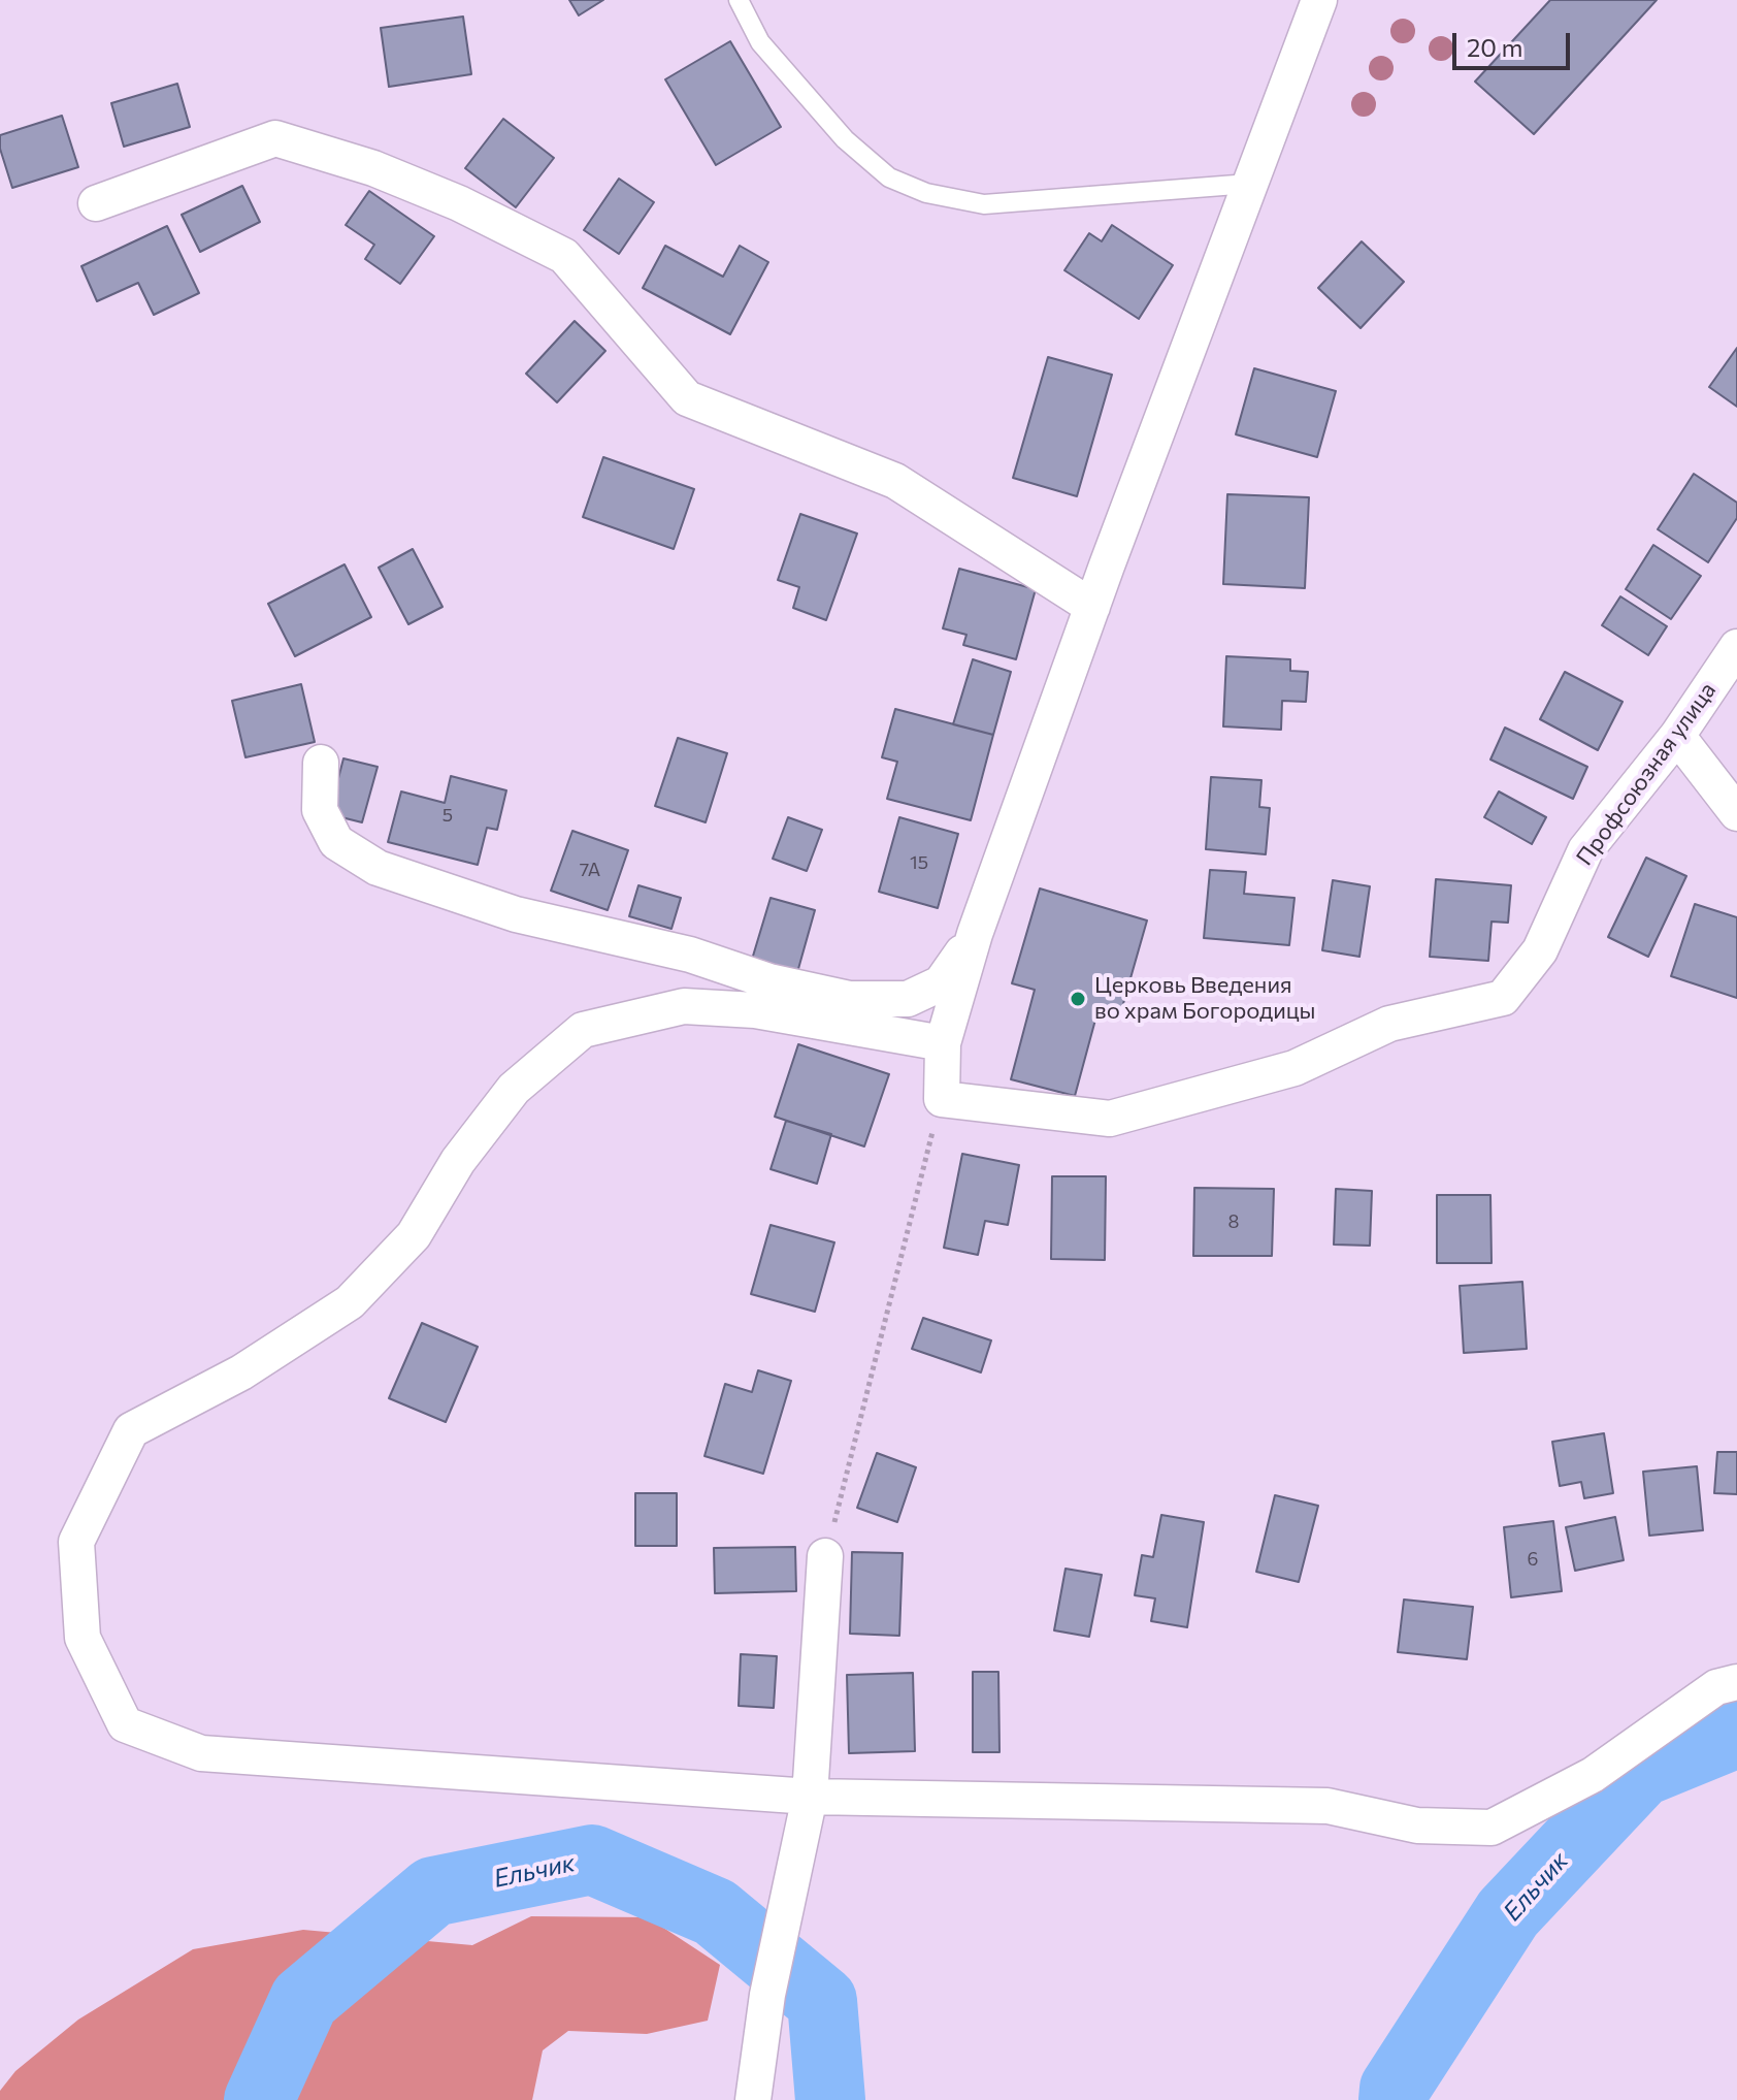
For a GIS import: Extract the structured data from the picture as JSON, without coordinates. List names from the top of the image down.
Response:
{
  "streets": {
    "street": ["Профсоюзная улица"]
  },
  "water": ["Ельчик"],
  "places": ["Церковь Введения во храм Богородицы"],
  "house_numbers": [
    "5",
    "15",
    "7А",
    "8",
    "6"
  ],
  "scale_bar": "20 m"
}
